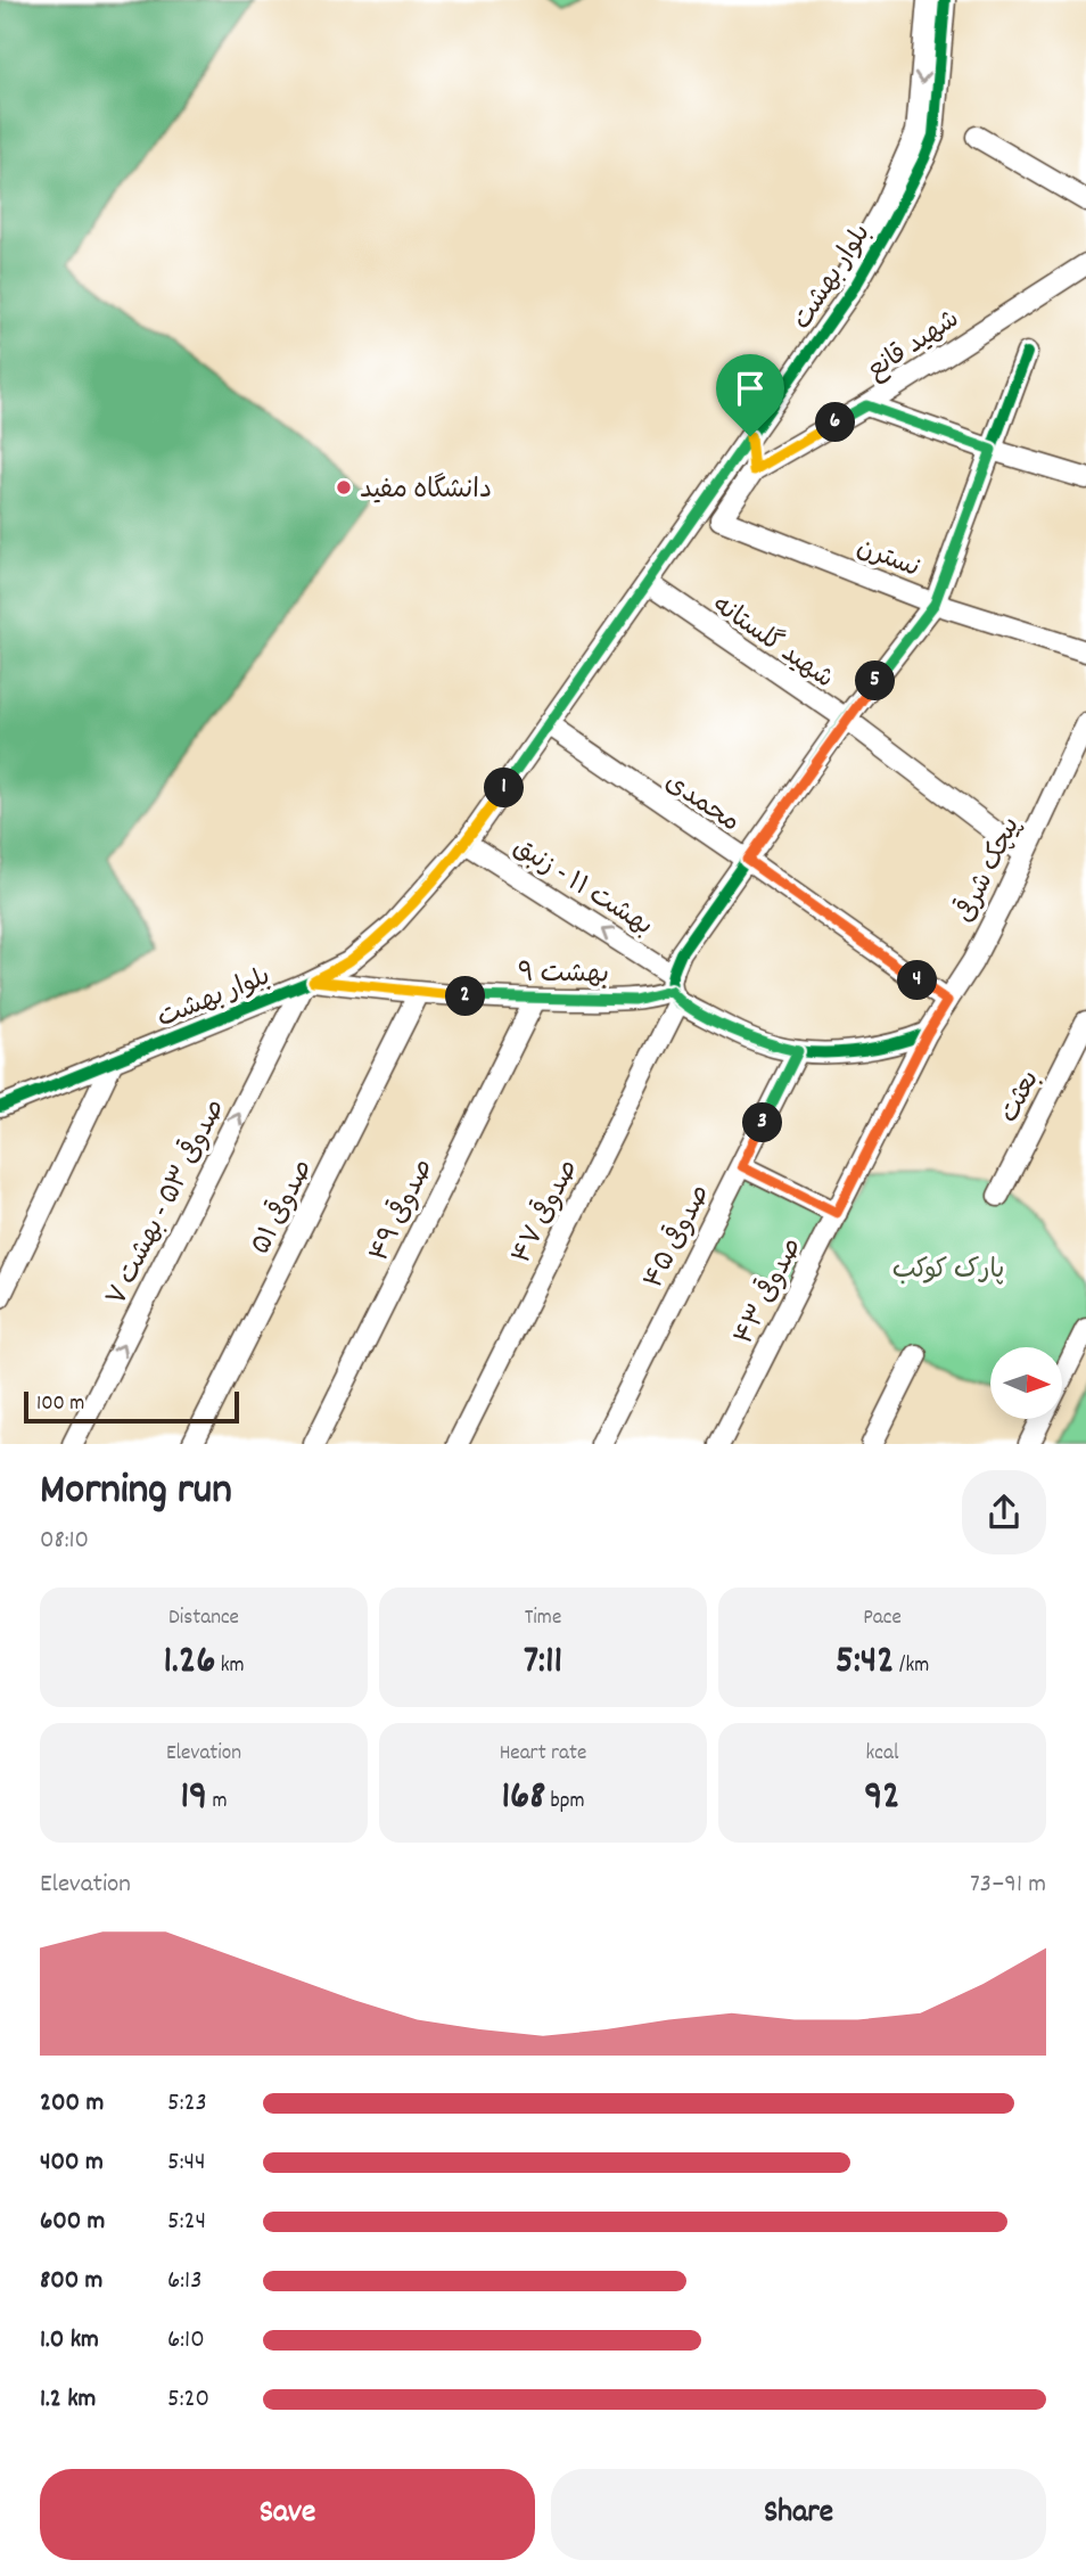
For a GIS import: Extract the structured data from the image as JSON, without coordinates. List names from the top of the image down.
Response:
{
  "streets": {
    "street": [
      "بلوار بهشت",
      "شهید قانع",
      "نسترن",
      "شهید گلستانه",
      "محمدی",
      "پیچک شرقی",
      "بهشت ۱۱ - زنبق",
      "بهشت ۹",
      "بعثت",
      "صدوقی ۵۳ - بهشت ۷",
      "صدوقی ۵۱",
      "صدوقی ۴۹",
      "صدوقی ۴۷",
      "صدوقی ۴۵",
      "صدوقی ۴۳"
    ]
  },
  "crossings": [
    ["بلوار بهشت", "شهید گلستانه"],
    ["بلوار بهشت", "محمدی"],
    ["بلوار بهشت", "بهشت ۱۱ - زنبق"],
    ["بلوار بهشت", "بهشت ۹"],
    ["بلوار بهشت", "صدوقی ۵۳ - بهشت ۷"],
    ["نسترن", "صدوقی ۴۷"],
    ["شهید گلستانه", "پیچک شرقی"],
    ["شهید گلستانه", "صدوقی ۴۷"],
    ["محمدی", "پیچک شرقی"],
    ["محمدی", "صدوقی ۴۷"],
    ["پیچک شرقی", "بهشت ۱۱ - زنبق"],
    ["پیچک شرقی", "صدوقی ۴۳"],
    ["بهشت ۱۱ - زنبق", "بهشت ۹"],
    ["بهشت ۱۱ - زنبق", "صدوقی ۴۷"],
    ["بهشت ۱۱ - زنبق", "صدوقی ۴۵"],
    ["بهشت ۱۱ - زنبق", "صدوقی ۴۳"],
    ["بهشت ۹", "صدوقی ۵۳ - بهشت ۷"],
    ["بهشت ۹", "صدوقی ۵۱"],
    ["بهشت ۹", "صدوقی ۴۹"],
    ["بهشت ۹", "صدوقی ۴۷"]
  ],
  "one_way": ["بهشت ۱۱ - زنبق"],
  "parks": ["پارک کوکب"],
  "places": ["دانشگاه مفید"],
  "scale_bar": "100 m",
  "north": "right",
  "page": {
    "pins": [
      "6",
      "5",
      "1",
      "4",
      "2",
      "3"
    ],
    "scale": "100 m",
    "heading": ["Morning run", "08:10"],
    "stats": [
      ["Distance", "1.26 km"],
      ["Time", "7:11"],
      ["Pace", "5:42 /km"],
      ["Elevation", "19 m"],
      ["Heart rate", "168 bpm"],
      ["kcal", "92"]
    ],
    "chart": ["Elevation", "73–91 m"],
    "list": [
      {
        "name": "200 m",
        "note": "5:23"
      },
      {
        "name": "400 m",
        "note": "5:44"
      },
      {
        "name": "600 m",
        "note": "5:24"
      },
      {
        "name": "800 m",
        "note": "6:13"
      },
      {
        "name": "1.0 km",
        "note": "6:10"
      },
      {
        "name": "1.2 km",
        "note": "5:20"
      }
    ],
    "buttons": ["Save", "Share"]
  }
}
